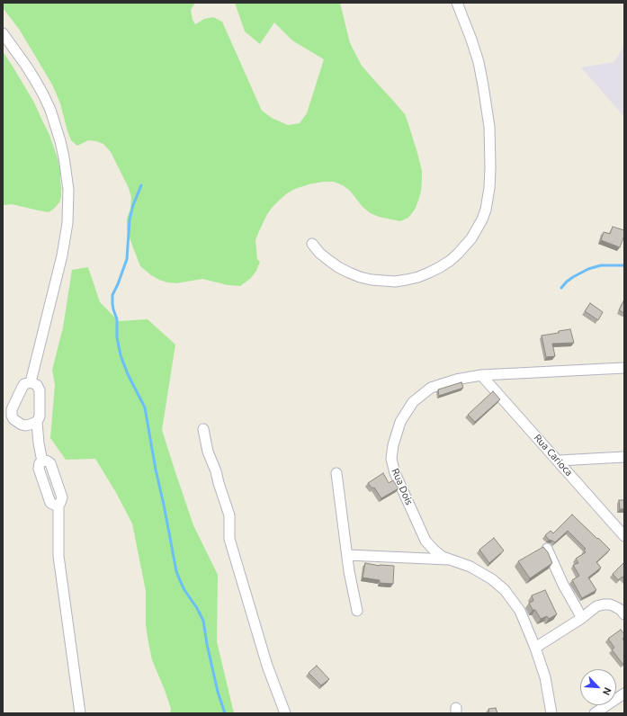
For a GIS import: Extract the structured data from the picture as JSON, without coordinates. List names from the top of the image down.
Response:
{
  "streets": {
    "street": ["Rua Carioca", "Rua Dois"]
  },
  "crossings": [
    ["Rua Carioca", "Rua Dois"]
  ],
  "north": "bottom right"
}
